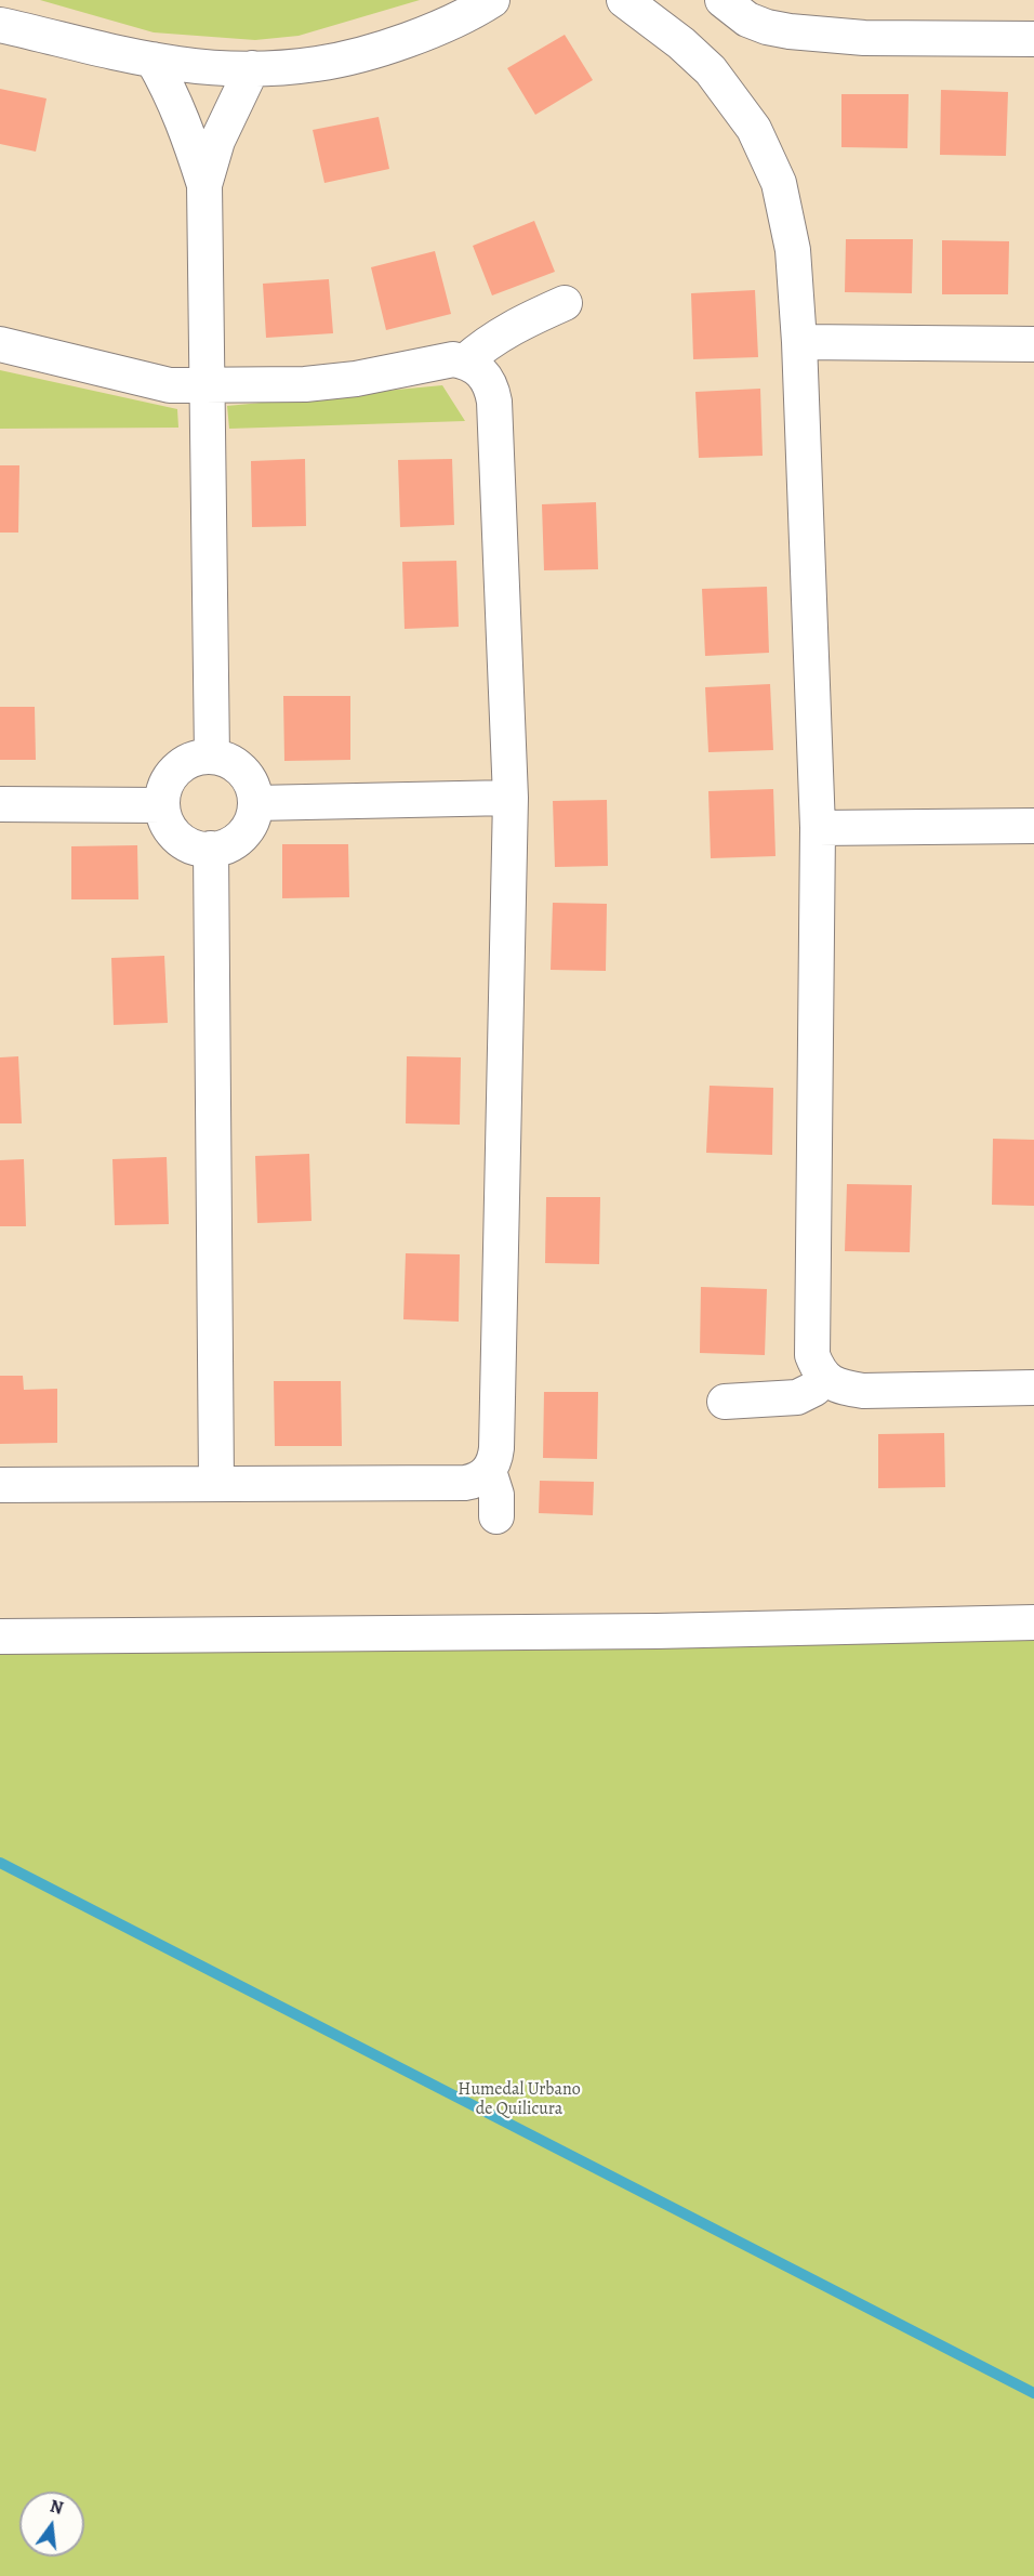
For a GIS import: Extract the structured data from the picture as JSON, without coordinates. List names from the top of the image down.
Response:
{
  "parks": ["Humedal Urbano de Quilicura"],
  "north": "top"
}
